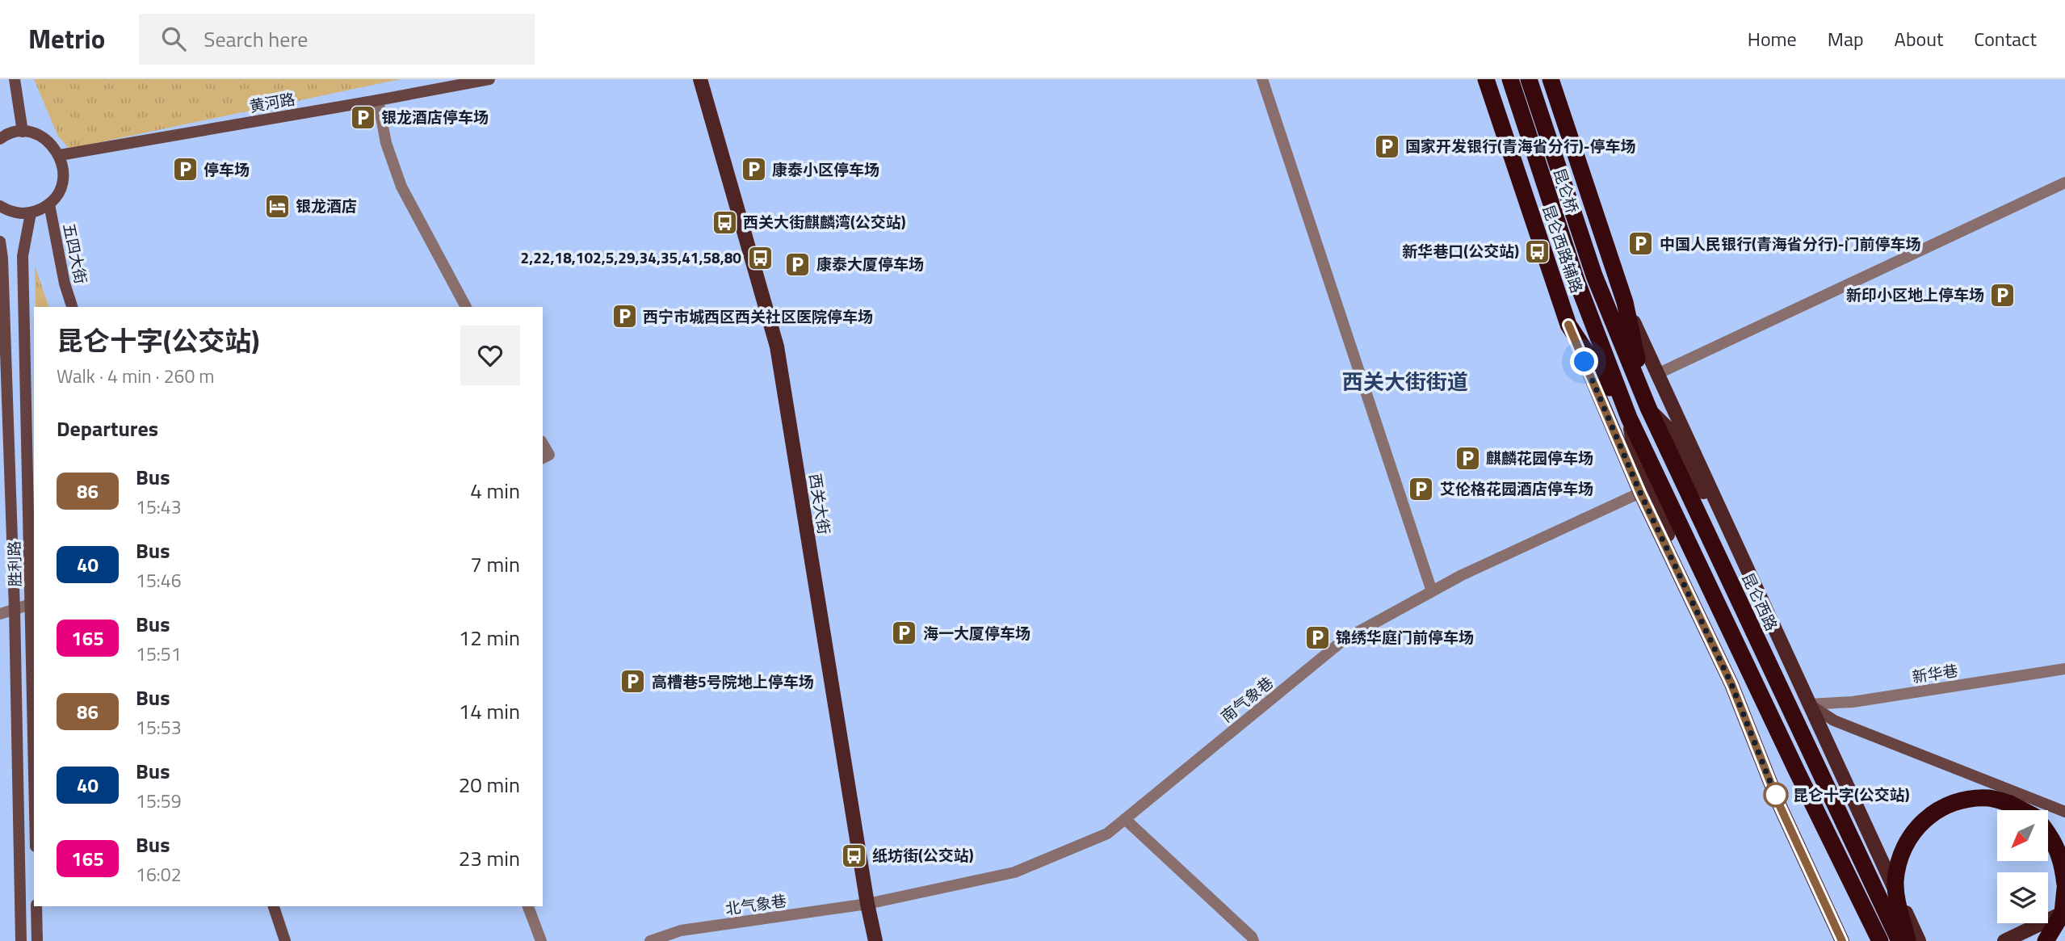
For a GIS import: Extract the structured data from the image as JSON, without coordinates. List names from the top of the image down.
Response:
{
  "streets": {
    "highway": ["昆仑桥", "昆仑西路辅路", "昆仑西路"],
    "main road": [
      "黄河路",
      "五四大街",
      "西关大街",
      "胜利路"
    ],
    "street": ["新华巷", "南气象巷", "北气象巷"]
  },
  "crossings": [
    ["昆仑桥", "昆仑西路辅路"],
    ["昆仑桥", "昆仑西路"],
    ["西关大街", "南气象巷"],
    ["西关大街", "北气象巷"],
    ["南气象巷", "北气象巷"]
  ],
  "districts": ["西关大街街道"],
  "places": {
    "parking": [
      "银龙酒店停车场",
      "国家开发银行(青海省分行)-停车场",
      "停车场",
      "康泰小区停车场",
      "中国人民银行(青海省分行)-门前停车场",
      "康泰大厦停车场",
      "新印小区地上停车场",
      "西宁市城西区西关社区医院停车场",
      "麒麟花园停车场",
      "艾伦格花园酒店停车场",
      "海一大厦停车场",
      "锦绣华庭门前停车场",
      "高槽巷5号院地上停车场"
    ],
    "hotel": ["银龙酒店"],
    "bus stop": [
      "西关大街麒麟湾(公交站)",
      "新华巷口(公交站)",
      "2,22,18,102,5,29,34,35,41,58,80",
      "纸坊街(公交站)"
    ],
    "other": ["昆仑十字(公交站)"]
  },
  "lines": ["bus line 86"],
  "north": "bottom left",
  "page": {
    "header": "Metrio",
    "search": "Search here",
    "nav": [
      "Home",
      "Map",
      "About",
      "Contact"
    ],
    "heading": [
      ["昆仑十字(公交站)", "Walk · 4 min · 260 m"],
      "Departures"
    ],
    "list": [
      {
        "mark": "86",
        "name": "Bus",
        "note": "15:43",
        "value": "4 min"
      },
      {
        "mark": "40",
        "name": "Bus",
        "note": "15:46",
        "value": "7 min"
      },
      {
        "mark": "165",
        "name": "Bus",
        "note": "15:51",
        "value": "12 min"
      },
      {
        "mark": "86",
        "name": "Bus",
        "note": "15:53",
        "value": "14 min"
      },
      {
        "mark": "40",
        "name": "Bus",
        "note": "15:59",
        "value": "20 min"
      },
      {
        "mark": "165",
        "name": "Bus",
        "note": "16:02",
        "value": "23 min"
      }
    ]
  }
}
